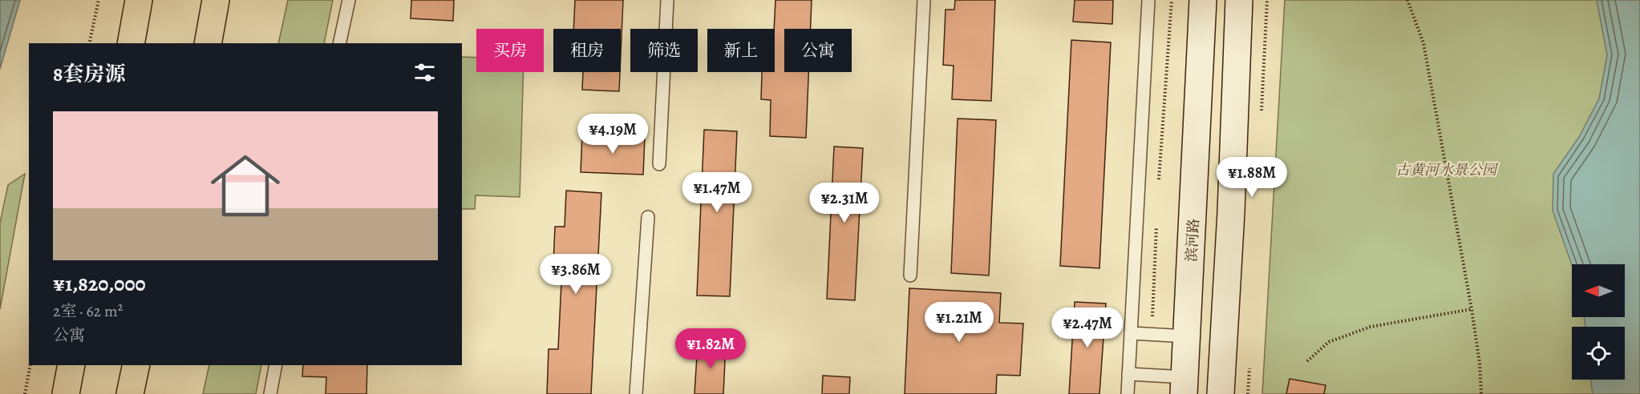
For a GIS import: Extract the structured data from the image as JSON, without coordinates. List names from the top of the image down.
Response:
{
  "streets": {
    "main road": ["滨河路"]
  },
  "parks": ["古黄河水景公园"],
  "north": "left",
  "page": {
    "chip": [
      "买房",
      "租房",
      "筛选",
      "新上",
      "公寓"
    ],
    "heading": "8套房源",
    "list": [
      {
        "name": "¥1,820,000",
        "note": "2室 · 62 m² · 公寓"
      }
    ],
    "price": [
      "¥4.19M",
      "¥1.88M",
      "¥1.47M",
      "¥2.31M",
      "¥3.86M",
      "¥1.21M",
      "¥2.47M",
      "¥1.82M"
    ]
  }
}
